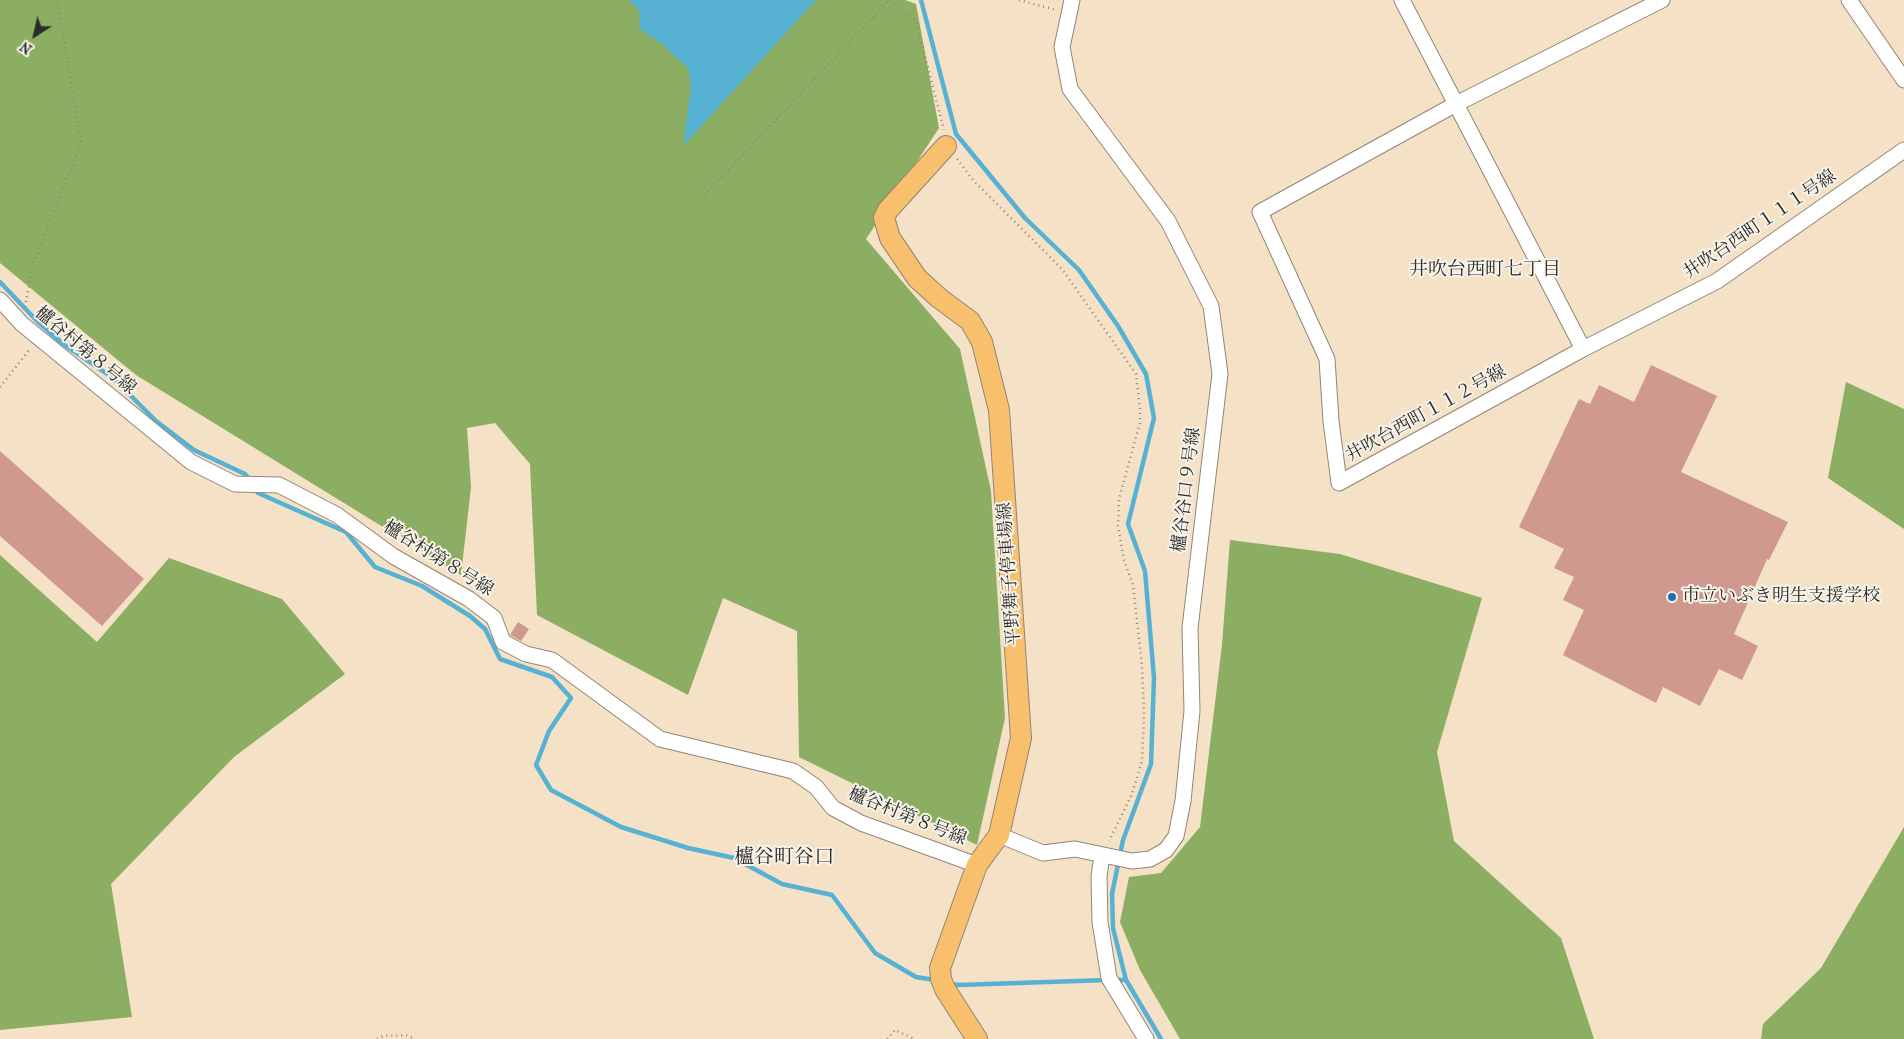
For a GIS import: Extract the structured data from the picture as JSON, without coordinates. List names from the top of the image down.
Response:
{
  "streets": {
    "main road": ["平野舞子停車場線"],
    "street": [
      "井吹台西町１１１号線",
      "櫨谷村第８号線",
      "井吹台西町１１２号線",
      "櫨谷谷口９号線"
    ]
  },
  "crossings": [
    ["井吹台西町１１１号線", "井吹台西町１１２号線"],
    ["櫨谷村第８号線", "平野舞子停車場線"],
    ["櫨谷谷口９号線", "平野舞子停車場線"]
  ],
  "districts": ["井吹台西町七丁目", "櫨谷町谷口"],
  "places": ["市立いぶき明生支援学校"],
  "north": "bottom left"
}
